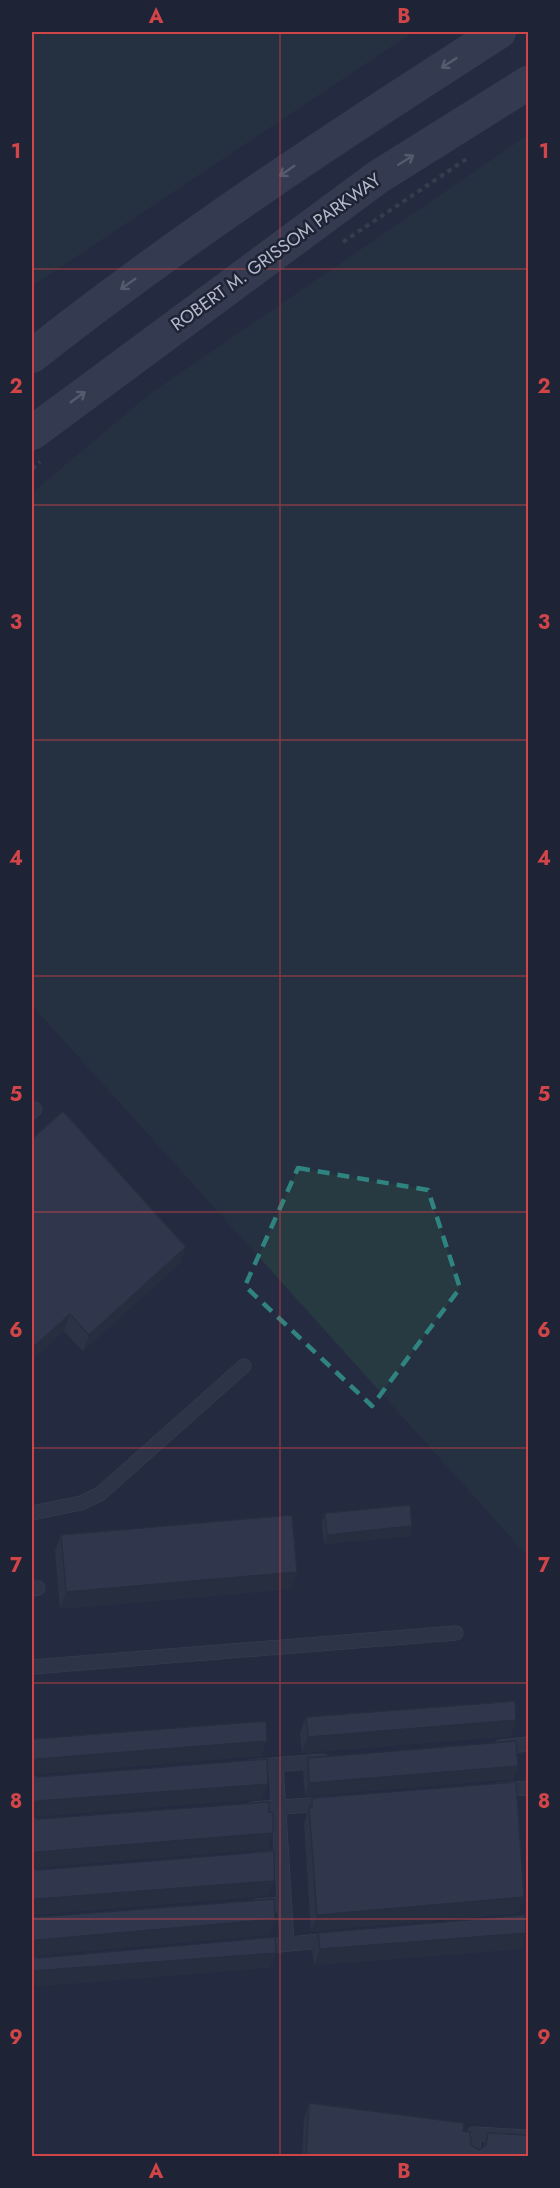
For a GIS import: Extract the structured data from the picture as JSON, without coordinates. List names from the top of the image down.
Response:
{
  "streets": {
    "main road": ["ROBERT M. GRISSOM PARKWAY"]
  },
  "grid": {
    "columns": ["A", "B"],
    "rows": [
      "1",
      "2",
      "3",
      "4",
      "5",
      "6",
      "7",
      "8",
      "9"
    ]
  }
}
